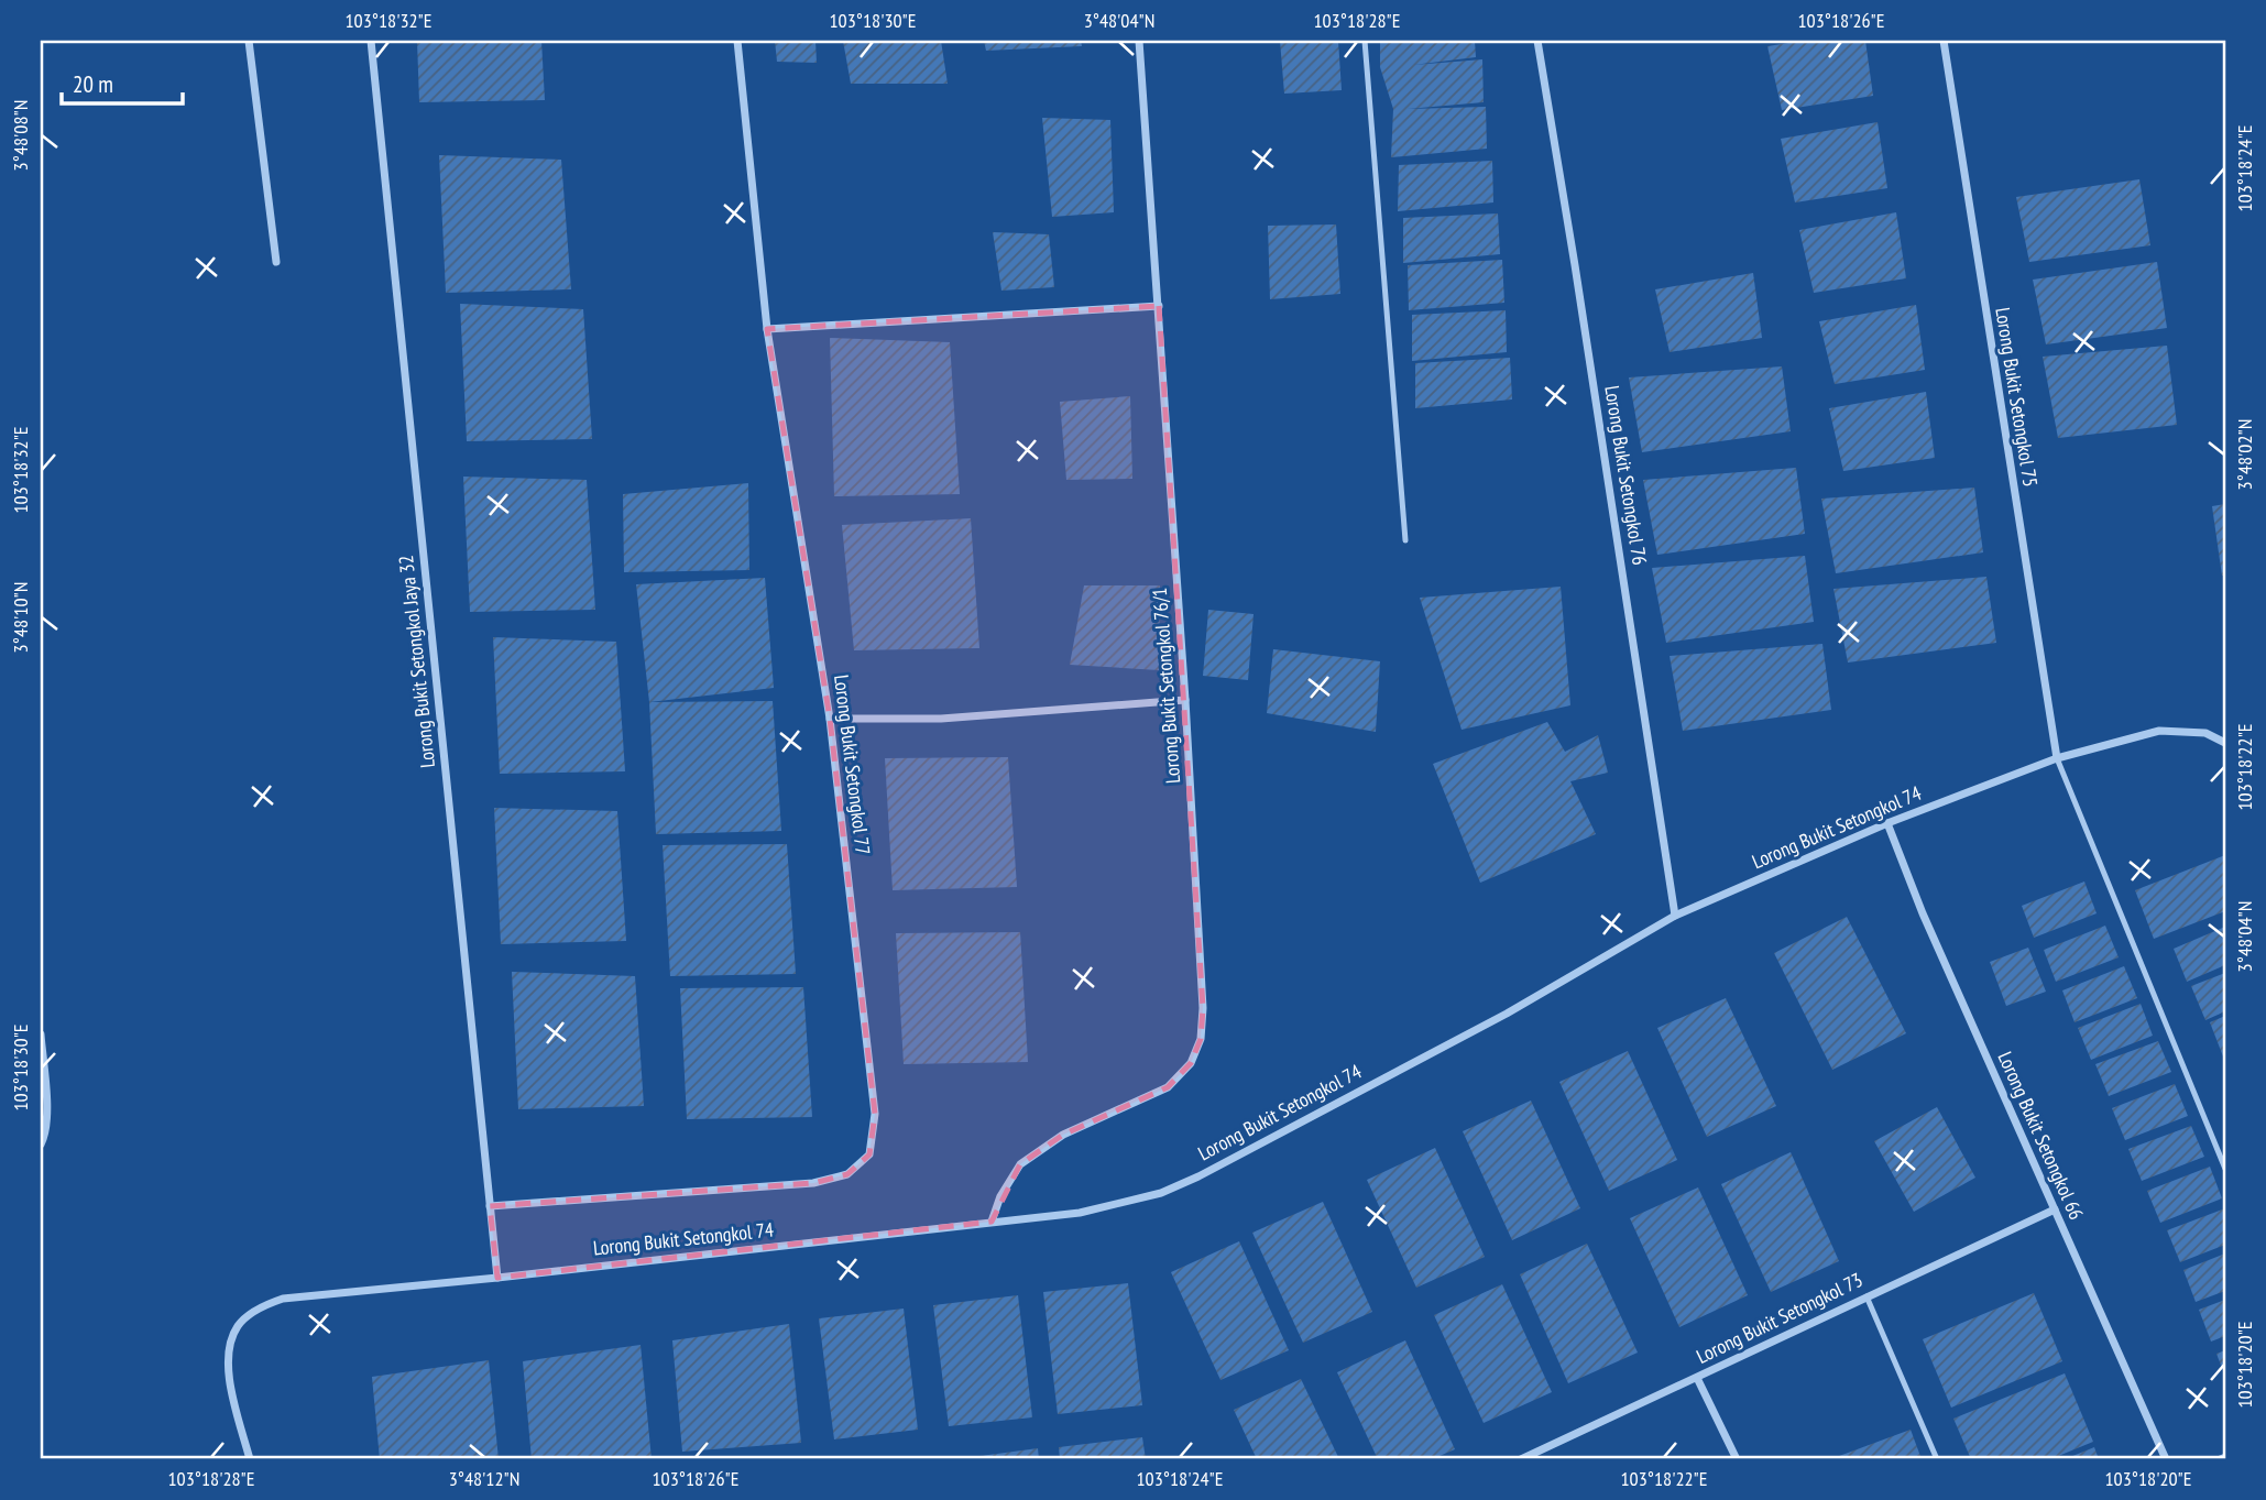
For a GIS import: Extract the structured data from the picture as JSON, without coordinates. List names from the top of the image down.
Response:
{
  "streets": {
    "street": [
      "Lorong Bukit Setongkol 75",
      "Lorong Bukit Setongkol 76",
      "Lorong Bukit Setongkol Jaya 32",
      "Lorong Bukit Setongkol 76/1",
      "Lorong Bukit Setongkol 77",
      "Lorong Bukit Setongkol 74",
      "Lorong Bukit Setongkol 66",
      "Lorong Bukit Setongkol 73"
    ]
  },
  "crossings": [
    ["Lorong Bukit Setongkol 75", "Lorong Bukit Setongkol 74"],
    ["Lorong Bukit Setongkol 76", "Lorong Bukit Setongkol 74"],
    ["Lorong Bukit Setongkol Jaya 32", "Lorong Bukit Setongkol 77"],
    ["Lorong Bukit Setongkol Jaya 32", "Lorong Bukit Setongkol 74"],
    ["Lorong Bukit Setongkol 76/1", "Lorong Bukit Setongkol 74"],
    ["Lorong Bukit Setongkol 74", "Lorong Bukit Setongkol 66"],
    ["Lorong Bukit Setongkol 66", "Lorong Bukit Setongkol 73"]
  ],
  "scale_bar": "20 m",
  "coordinates": [
    "103°18'32\"E",
    "103°18'30\"E",
    "3°48'04\"N",
    "103°18'28\"E",
    "103°18'26\"E",
    "3°48'08\"N",
    "103°18'24\"E",
    "3°48'02\"N",
    "3°48'10\"N",
    "103°18'22\"E",
    "103°18'20\"E",
    "3°48'12\"N"
  ]
}
